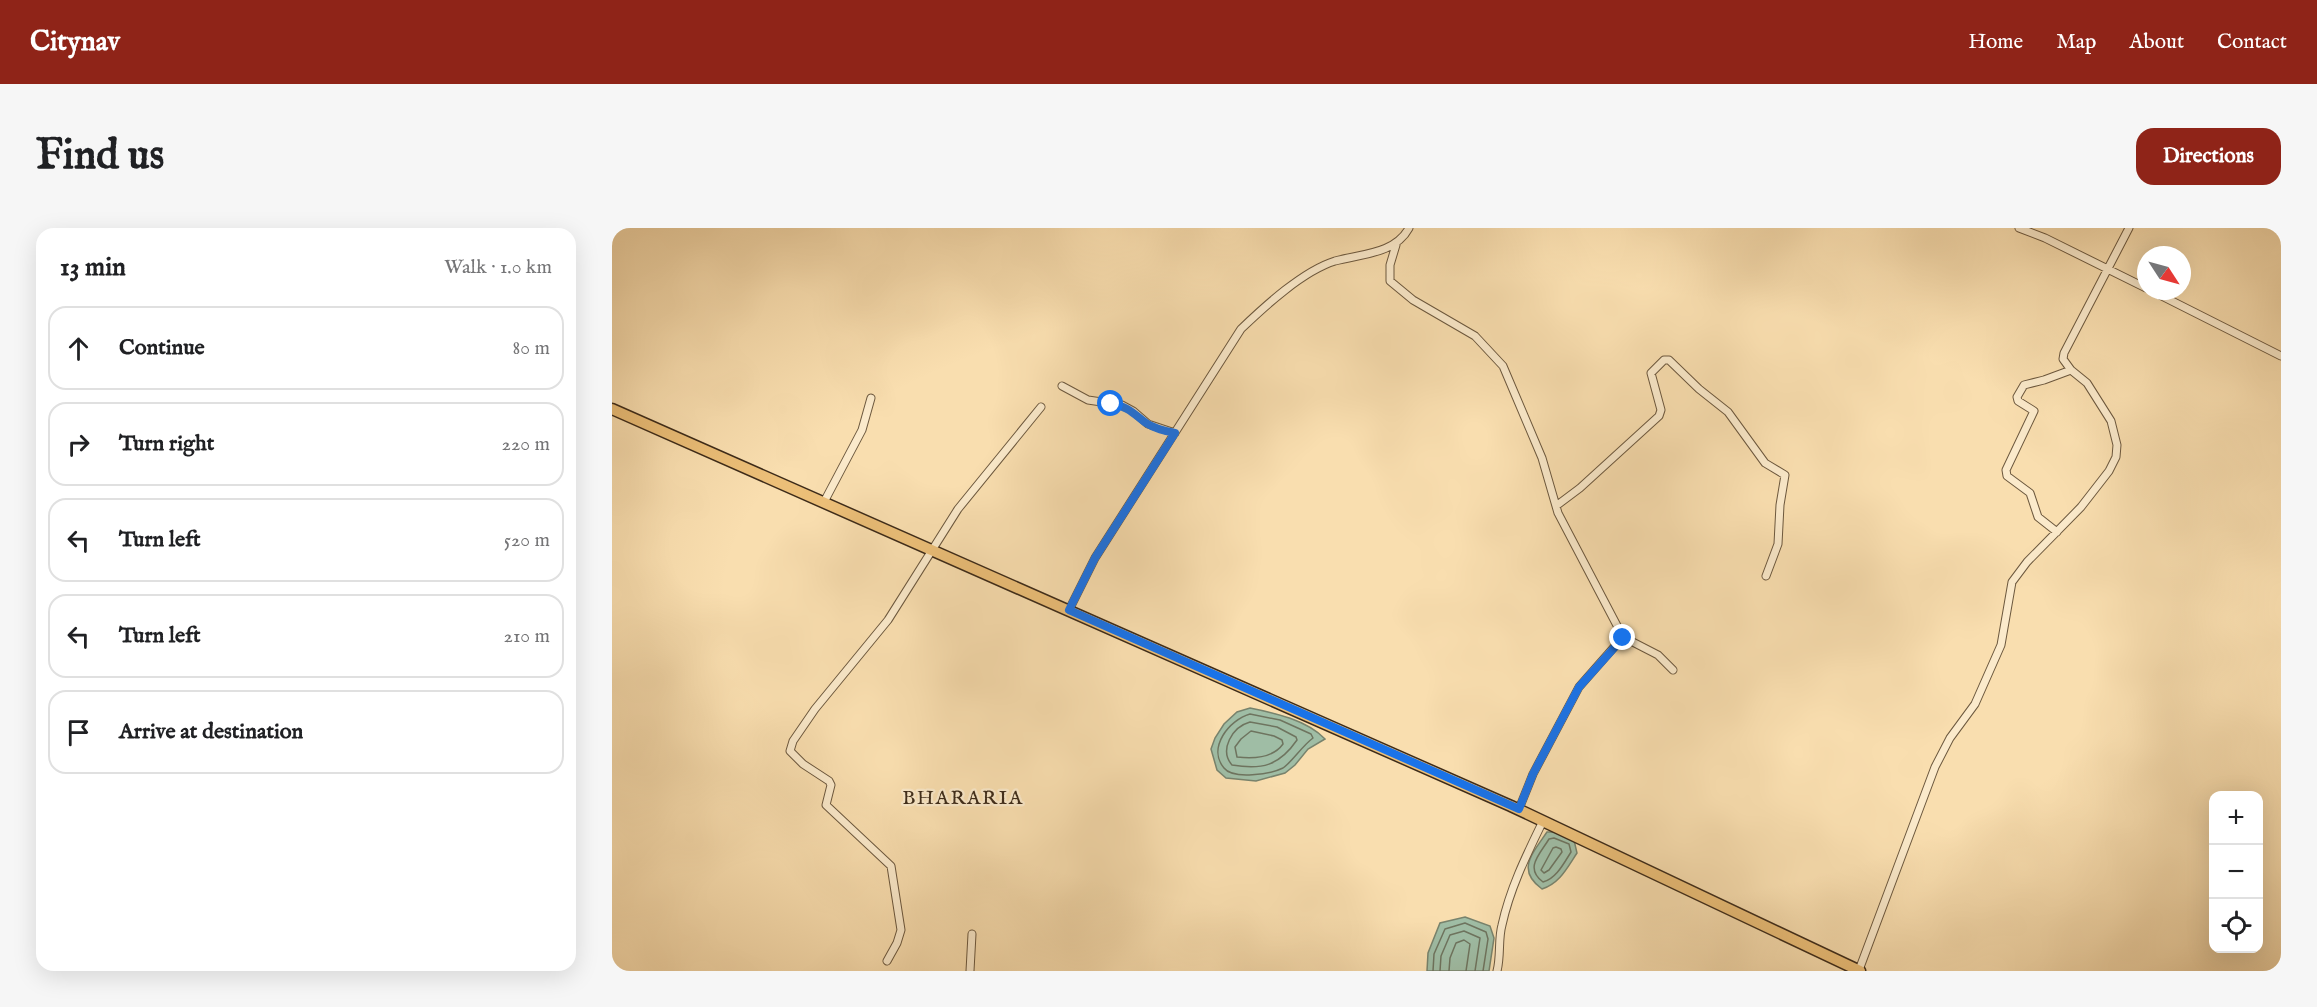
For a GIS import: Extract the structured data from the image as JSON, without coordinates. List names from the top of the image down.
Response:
{
  "districts": ["BHARARIA"],
  "north": "bottom right",
  "page": {
    "header": "Citynav",
    "nav": [
      "Home",
      "Map",
      "About",
      "Contact"
    ],
    "buttons": "Directions",
    "title": "Find us",
    "heading": ["13 min", "Walk · 1.0 km"],
    "list": [
      ["Continue", "80 m"],
      ["Turn right", "220 m"],
      ["Turn left", "520 m"],
      ["Turn left", "210 m"],
      "Arrive at destination"
    ],
    "map_buttons": ["+", "−"]
  }
}
